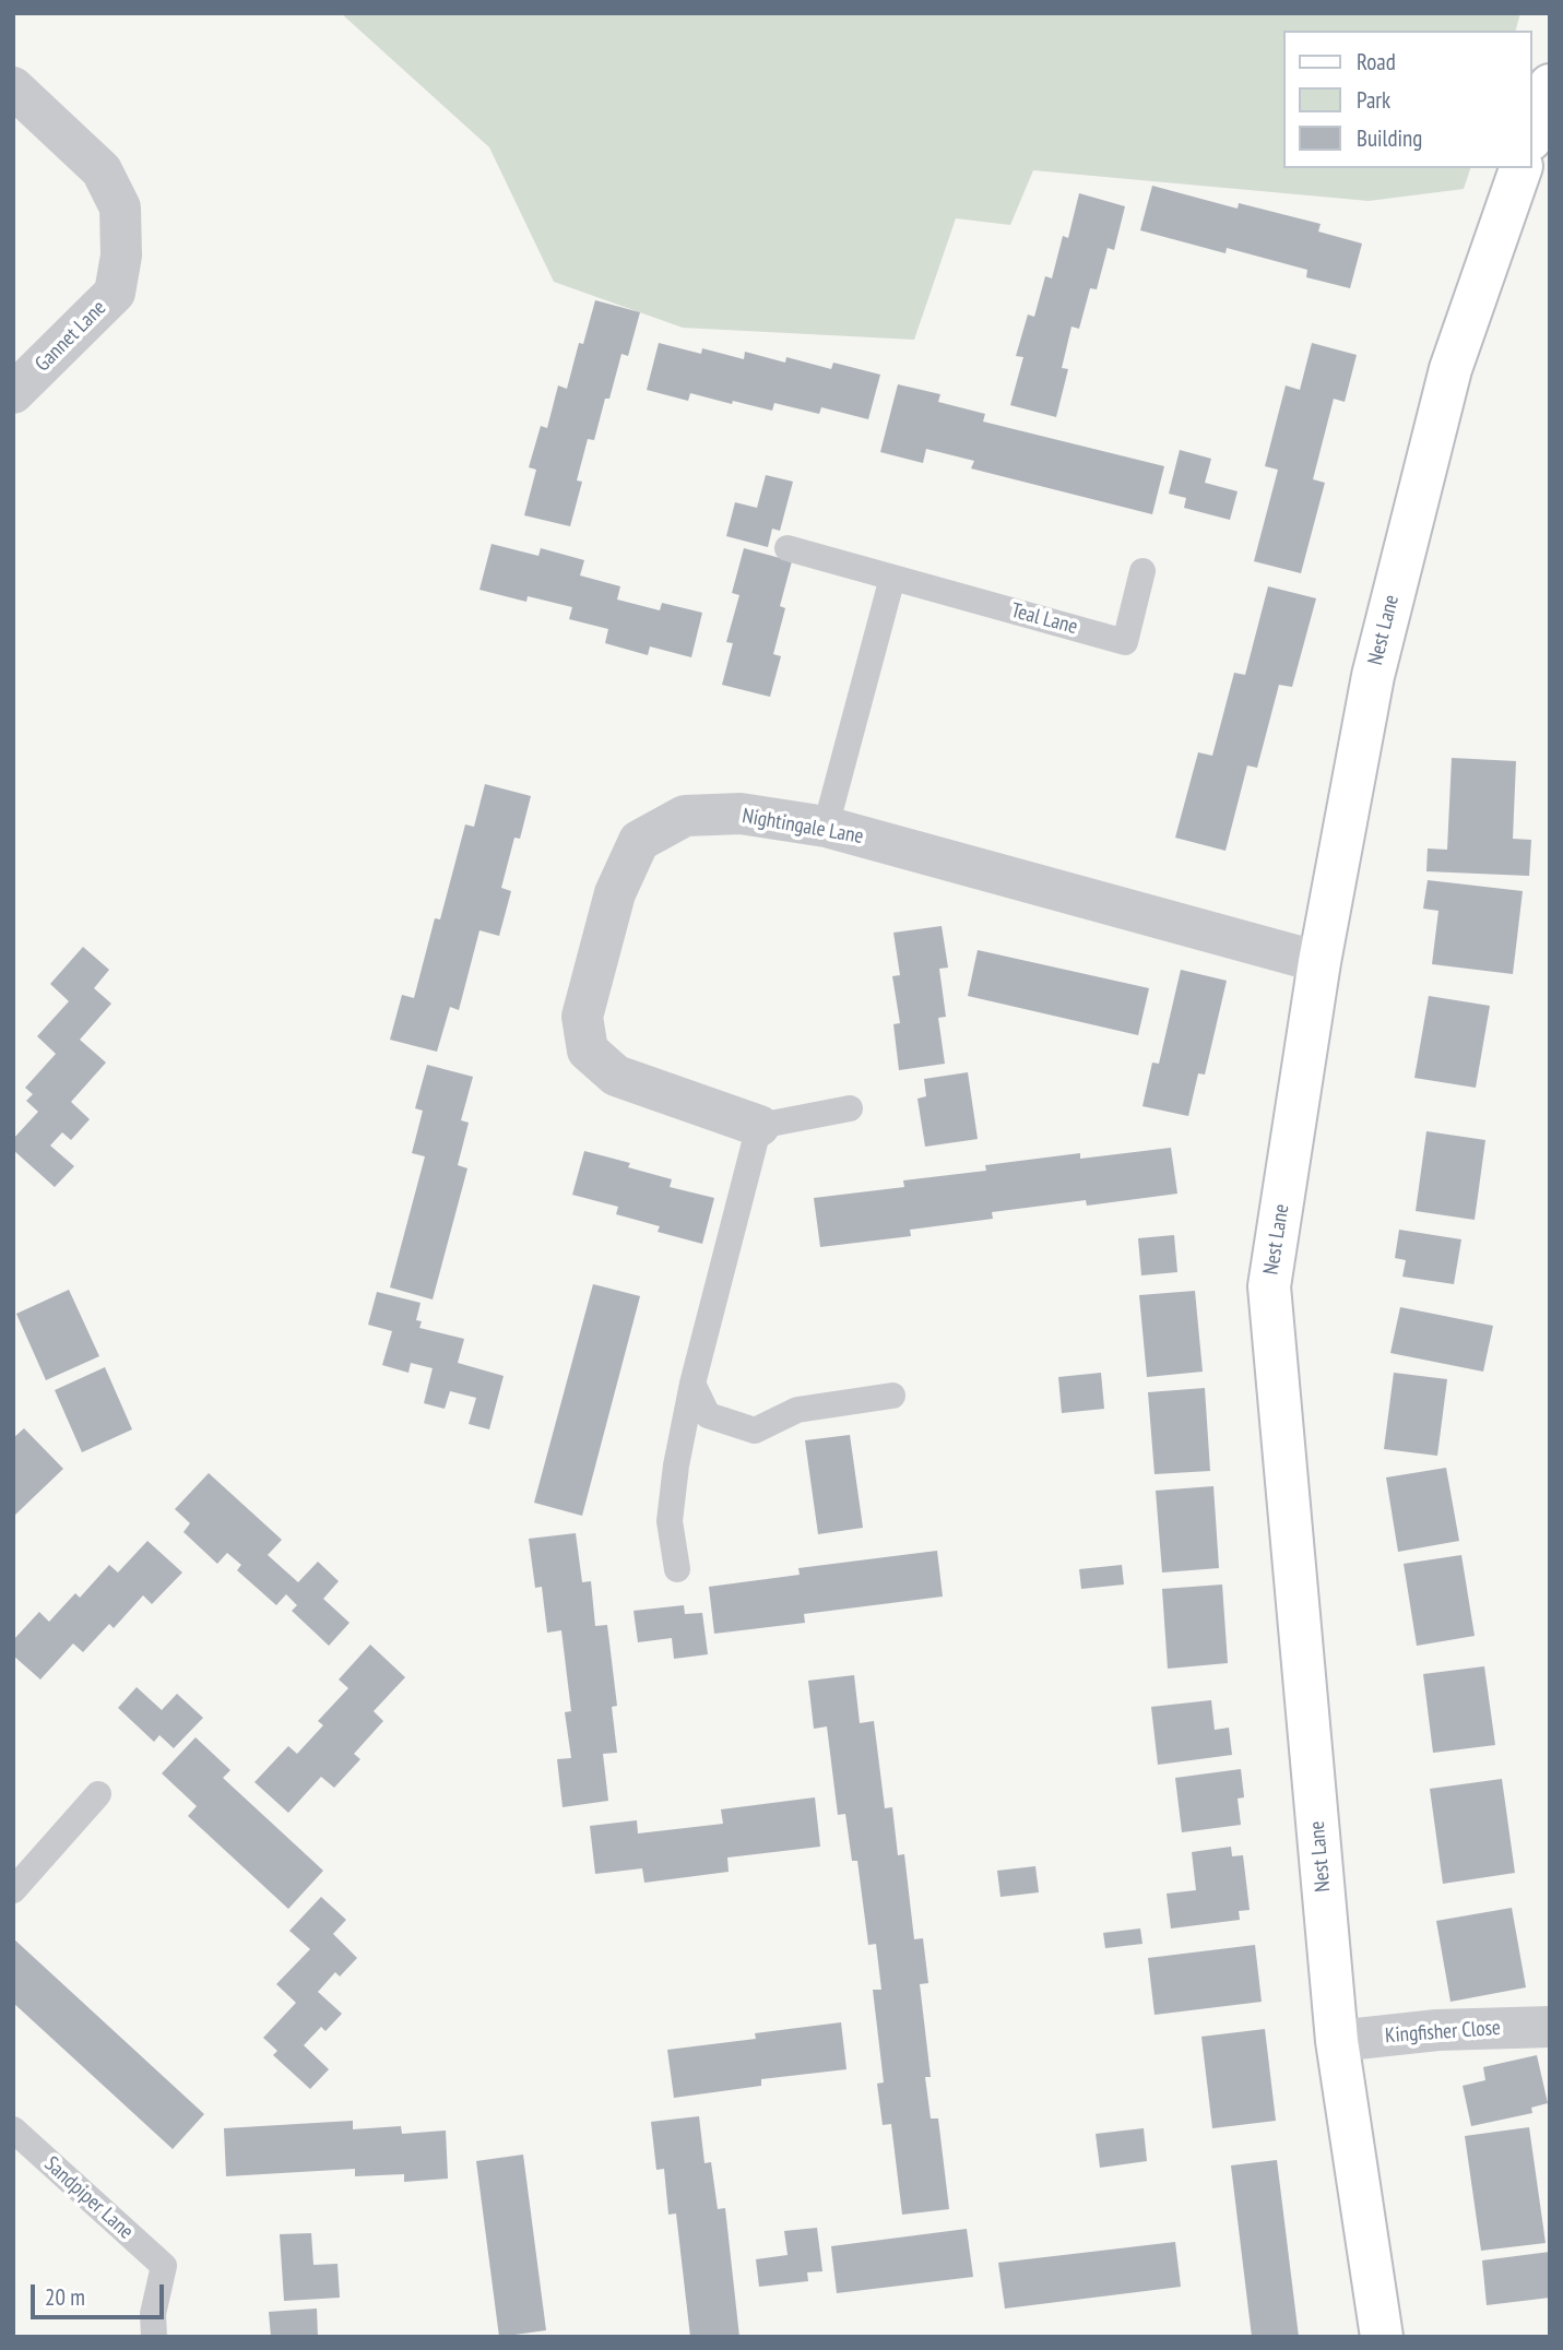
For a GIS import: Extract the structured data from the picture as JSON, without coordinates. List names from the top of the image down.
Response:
{
  "streets": {
    "street": [
      "Gannet Lane",
      "Nest Lane",
      "Nightingale Lane",
      "Kingfisher Close"
    ],
    "lane": ["Teal Lane", "Sandpiper Lane"]
  },
  "crossings": [
    ["Nest Lane", "Nightingale Lane"],
    ["Nest Lane", "Kingfisher Close"]
  ],
  "legend": ["Road", "Park", "Building"],
  "scale_bar": "20 m"
}
